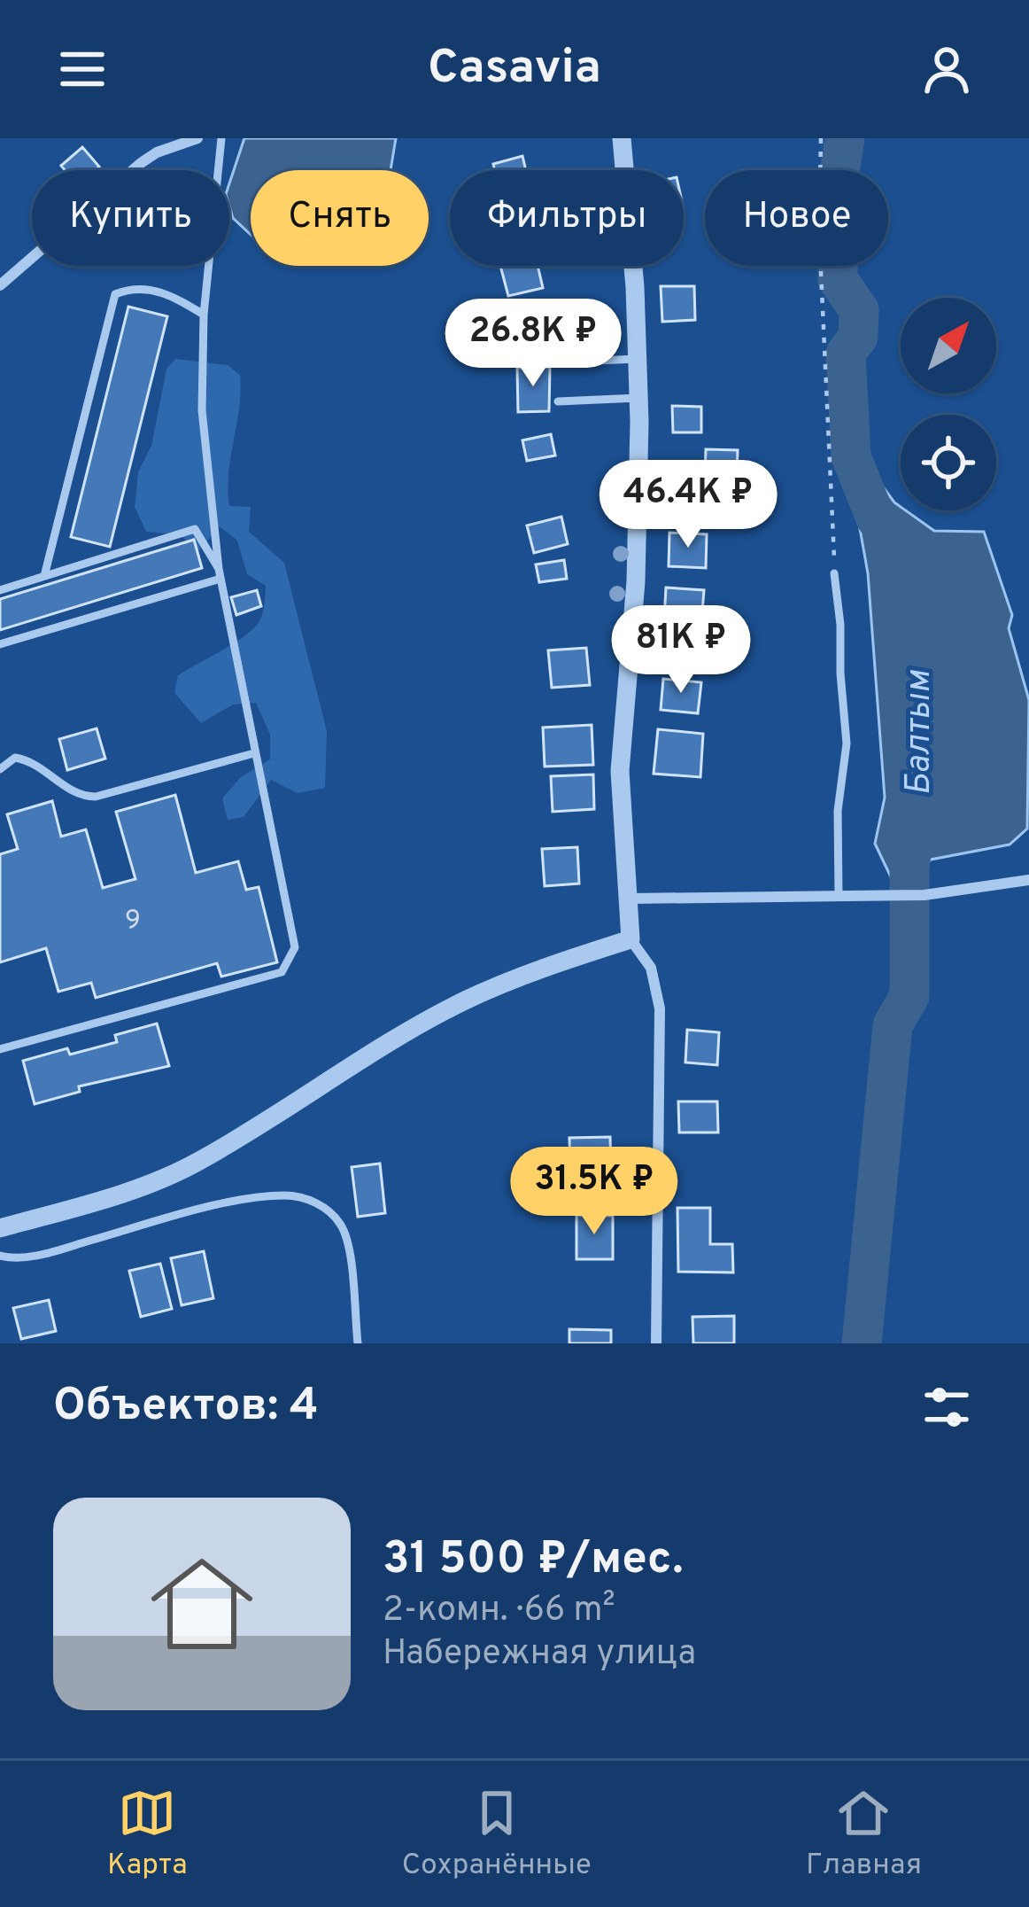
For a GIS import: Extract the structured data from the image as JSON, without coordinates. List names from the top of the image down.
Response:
{
  "water": ["Балтым"],
  "house_numbers": ["9"],
  "north": "top right",
  "page": {
    "header": "Casavia",
    "chip": [
      "Купить",
      "Снять",
      "Фильтры",
      "Новое"
    ],
    "price": [
      "26.8K ₽",
      "46.4K ₽",
      "81K ₽",
      "31.5K ₽"
    ],
    "heading": "Объектов: 4",
    "list": [
      {
        "name": "31 500 ₽/мес.",
        "note": "2-комн. · 66 m² · Набережная улица"
      }
    ],
    "tabs": ["Карта", "Сохранённые", "Главная"]
  }
}
